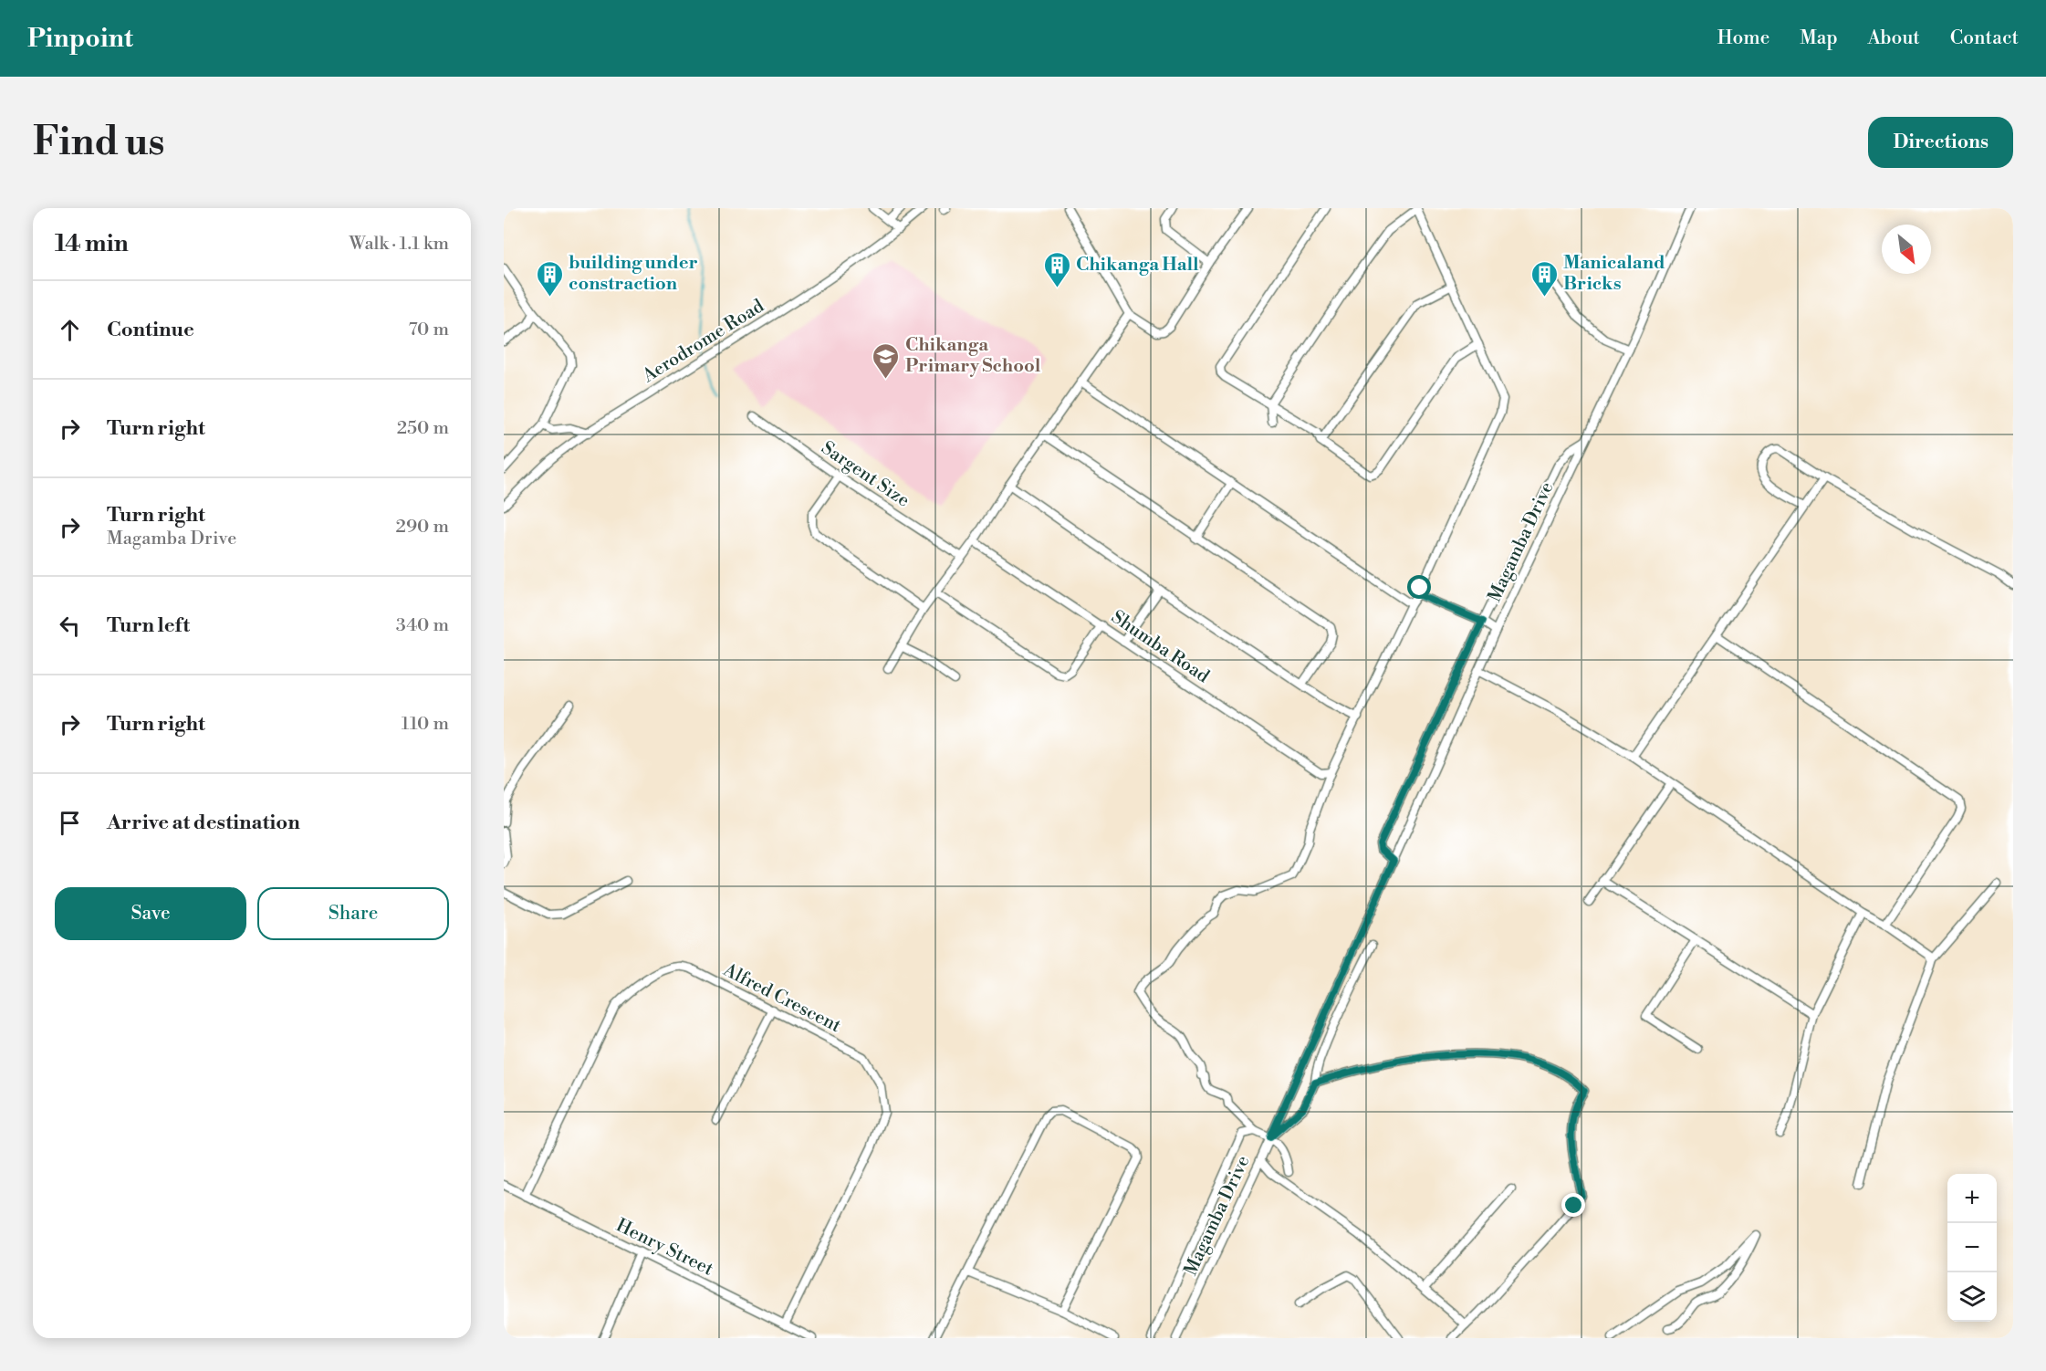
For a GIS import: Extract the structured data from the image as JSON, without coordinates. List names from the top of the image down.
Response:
{
  "streets": {
    "street": [
      "Aerodrome Road",
      "Sargent Size",
      "Magamba Drive",
      "Shumba Road",
      "Alfred Crescent",
      "Henry Street"
    ]
  },
  "crossings": [
    ["Alfred Crescent", "Henry Street"]
  ],
  "places": {
    "building": ["Chikanga Hall", "building under constraction", "Manicaland Bricks"],
    "school or university": ["Chikanga Primary School"]
  },
  "north": "bottom right",
  "page": {
    "header": "Pinpoint",
    "nav": [
      "Home",
      "Map",
      "About",
      "Contact"
    ],
    "buttons": [
      "Directions",
      ["Save", "Share"]
    ],
    "title": "Find us",
    "heading": ["14 min", "Walk · 1.1 km"],
    "list": [
      ["Continue", "70 m"],
      ["Turn right", "250 m"],
      ["Turn right", "Magamba Drive", "290 m"],
      ["Turn left", "340 m"],
      ["Turn right", "110 m"],
      "Arrive at destination"
    ],
    "map_buttons": ["+", "−"]
  }
}
